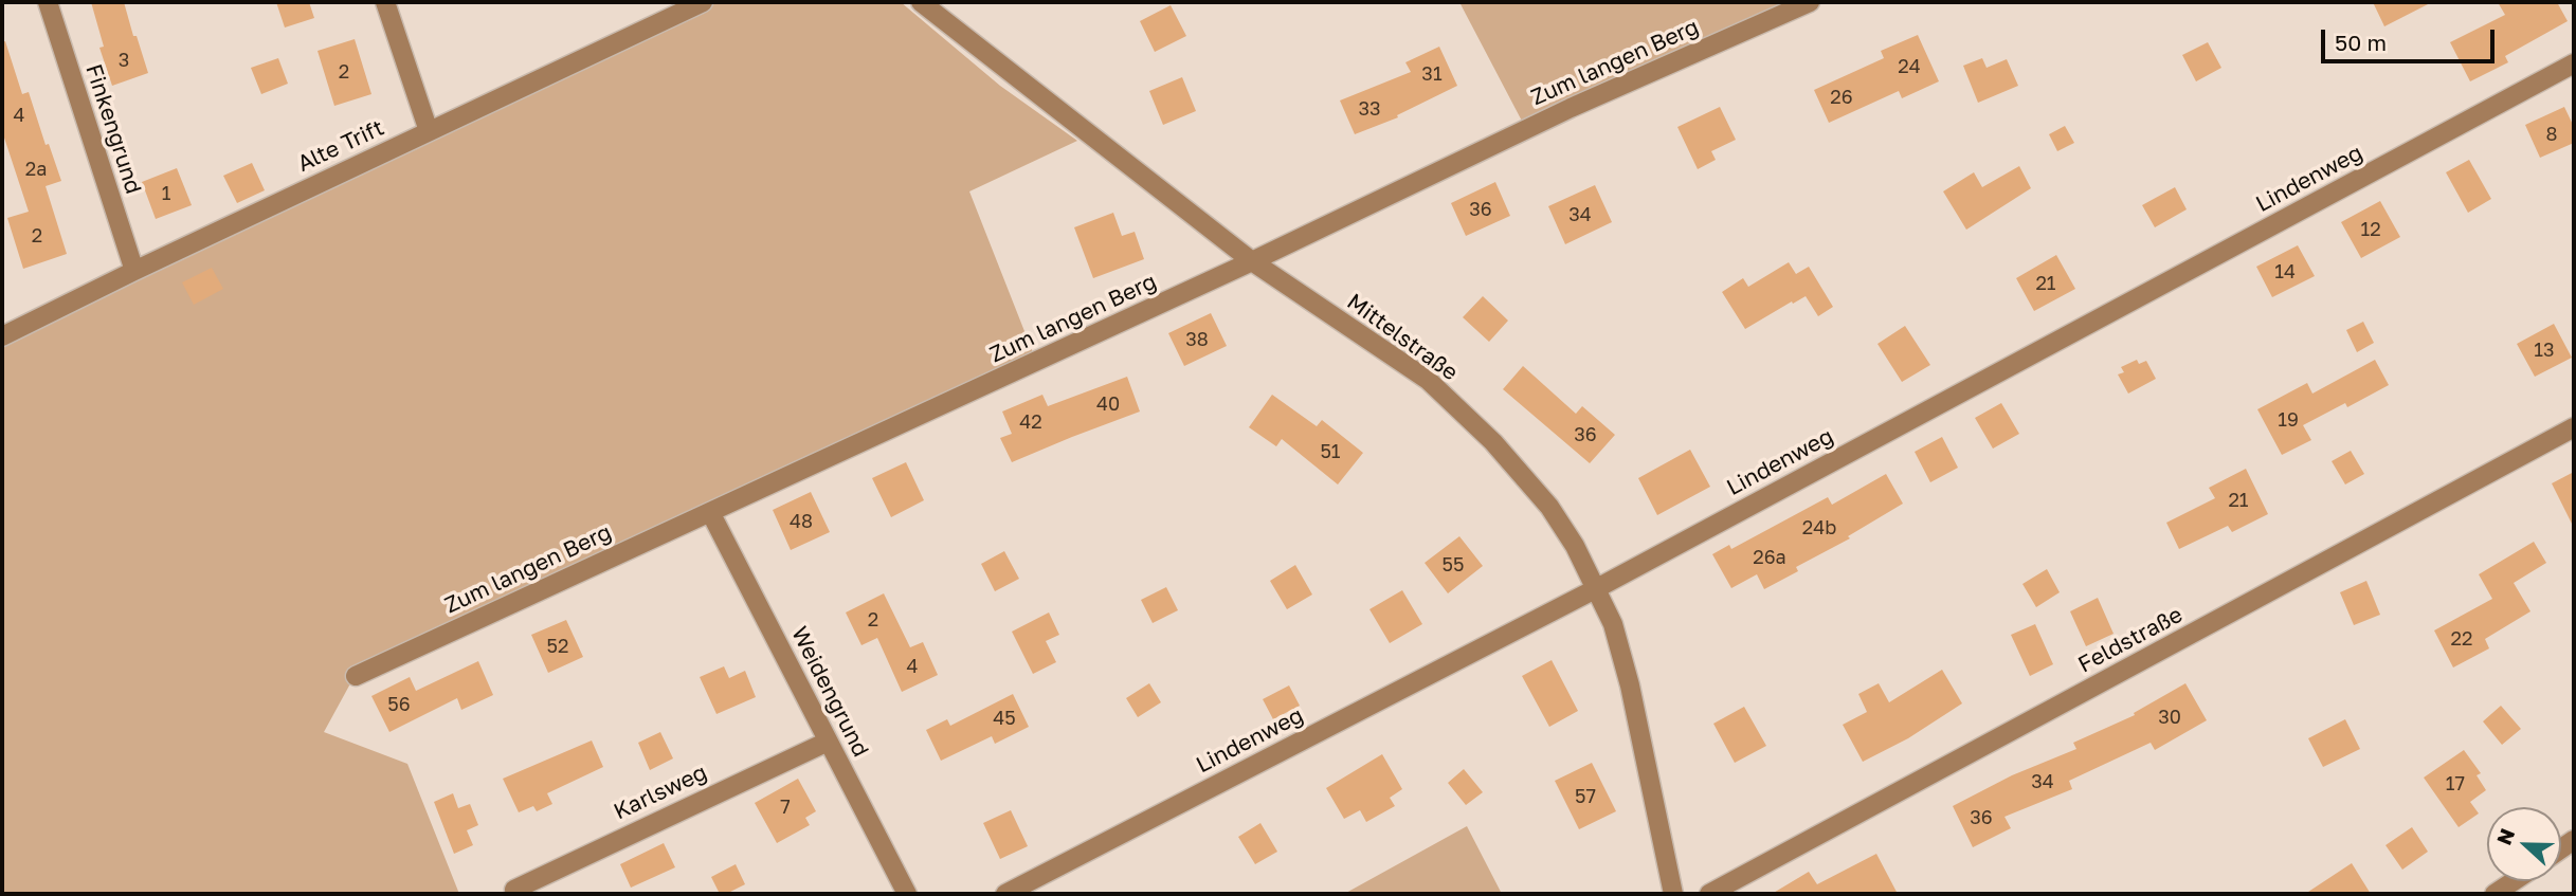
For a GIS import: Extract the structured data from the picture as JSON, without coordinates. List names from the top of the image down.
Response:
{
  "streets": {
    "street": [
      "Zum langen Berg",
      "Finkengrund",
      "Alte Trift",
      "Lindenweg",
      "Mittelstraße",
      "Feldstraße",
      "Weidengrund",
      "Karlsweg"
    ]
  },
  "crossings": [
    ["Zum langen Berg", "Mittelstraße"],
    ["Zum langen Berg", "Weidengrund"],
    ["Finkengrund", "Alte Trift"],
    ["Lindenweg", "Mittelstraße"],
    ["Weidengrund", "Karlsweg"]
  ],
  "house_numbers": [
    "3",
    "24",
    "2",
    "31",
    "26",
    "33",
    "4",
    "8",
    "2a",
    "1",
    "36",
    "34",
    "12",
    "2",
    "14",
    "21",
    "38",
    "13",
    "40",
    "19",
    "42",
    "36",
    "51",
    "21",
    "48",
    "24b",
    "26a",
    "55",
    "2",
    "22",
    "52",
    "4",
    "56",
    "30",
    "45",
    "34",
    "17",
    "57",
    "7",
    "36"
  ],
  "scale_bar": "50 m",
  "north": "left"
}
